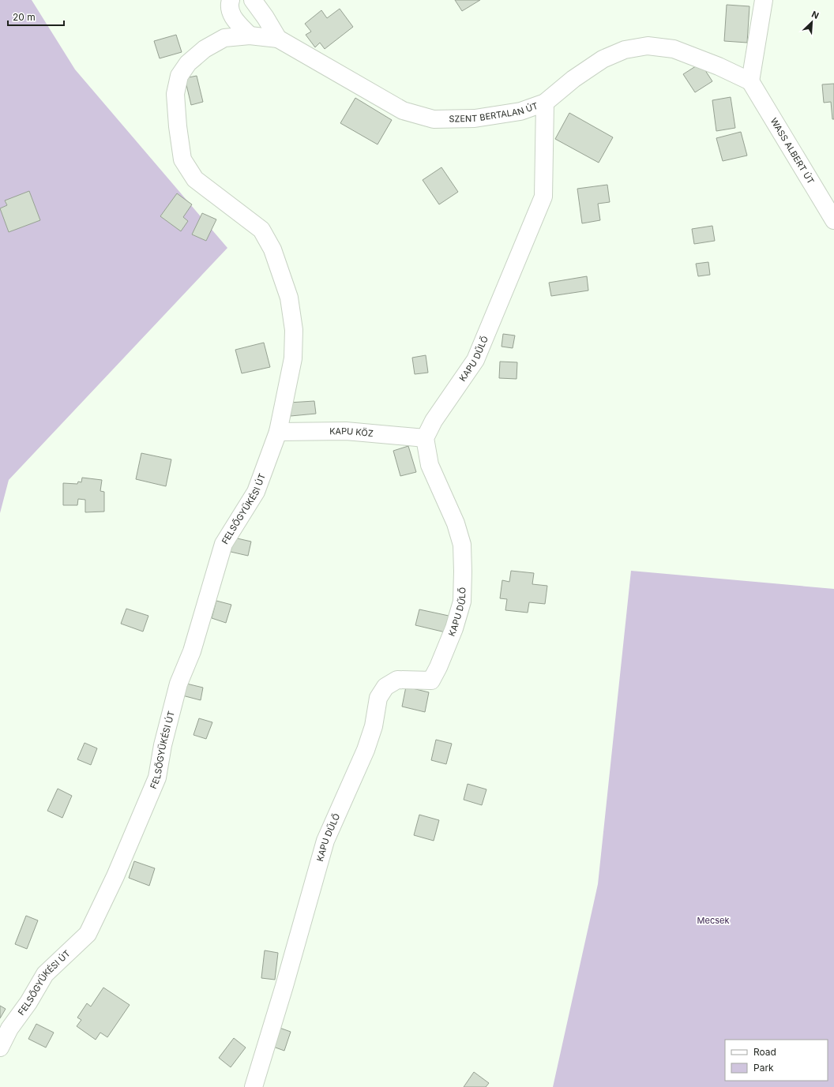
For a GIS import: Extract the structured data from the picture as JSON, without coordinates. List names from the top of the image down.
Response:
{
  "streets": {
    "street": [
      "SZENT BERTALAN ÚT",
      "WASS ALBERT ÚT",
      "KAPU DŰLŐ",
      "KAPU KÖZ",
      "FELSŐGYÜKÉSI ÚT"
    ]
  },
  "crossings": [
    ["SZENT BERTALAN ÚT", "WASS ALBERT ÚT"],
    ["SZENT BERTALAN ÚT", "KAPU DŰLŐ"],
    ["SZENT BERTALAN ÚT", "FELSŐGYÜKÉSI ÚT"],
    ["KAPU DŰLŐ", "KAPU KÖZ"],
    ["KAPU KÖZ", "FELSŐGYÜKÉSI ÚT"]
  ],
  "parks": ["Mecsek"],
  "legend": ["Road", "Park"],
  "scale_bar": "20 m",
  "north": "top right"
}
